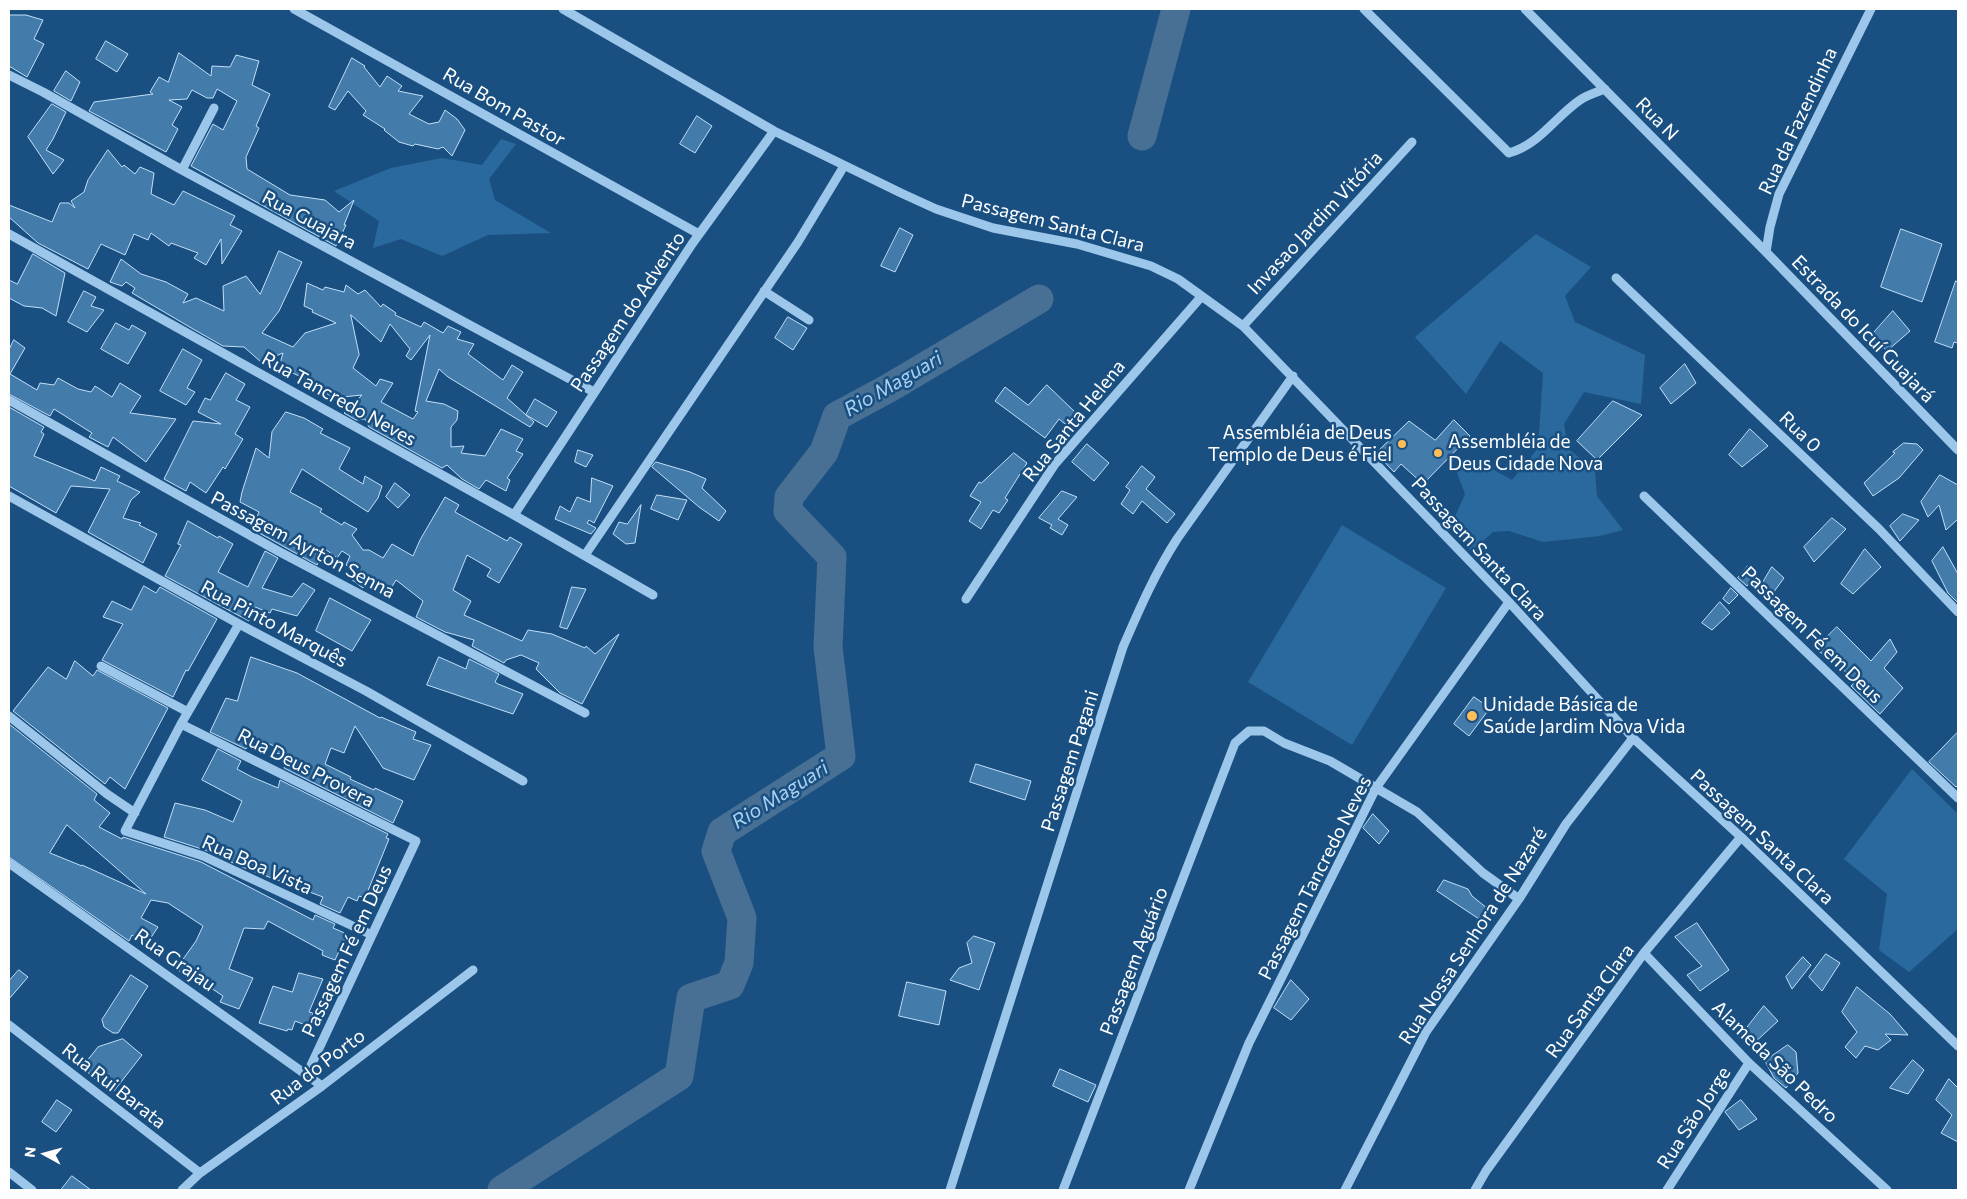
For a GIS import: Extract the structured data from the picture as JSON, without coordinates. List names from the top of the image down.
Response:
{
  "streets": {
    "street": [
      "Rua Bom Pastor",
      "Rua N",
      "Rua da Fazendinha",
      "Rua Guajara",
      "Passagem Santa Clara",
      "Invasao Jardim Vitória",
      "Passagem do Advento",
      "Estrada do Icuí Guajará",
      "Rua Tancredo Neves",
      "Rua Santa Helena",
      "Rua 0",
      "Passagem Ayrton Senna",
      "Rua Pinto Marquês",
      "Passagem Fé em Deus",
      "Passagem Pagani",
      "Rua Deus Provera",
      "Rua Boa Vista",
      "Passagem Tancredo Neves",
      "Rua Nossa Senhora de Nazaré",
      "Rua Grajau",
      "Passagem Aguário",
      "Rua Santa Clara",
      "Alameda São Pedro",
      "Rua do Porto",
      "Rua Rui Barata",
      "Rua São Jorge"
    ]
  },
  "crossings": [
    ["Rua Bom Pastor", "Passagem do Advento"],
    ["Rua N", "Rua da Fazendinha"],
    ["Rua N", "Estrada do Icuí Guajará"],
    ["Rua da Fazendinha", "Estrada do Icuí Guajará"],
    ["Rua Guajara", "Passagem do Advento"],
    ["Passagem Santa Clara", "Invasao Jardim Vitória"],
    ["Passagem Santa Clara", "Passagem do Advento"],
    ["Passagem Santa Clara", "Rua Santa Helena"],
    ["Passagem Santa Clara", "Passagem Pagani"],
    ["Passagem Santa Clara", "Passagem Tancredo Neves"],
    ["Passagem Santa Clara", "Rua Nossa Senhora de Nazaré"],
    ["Passagem Santa Clara", "Rua Santa Clara"],
    ["Passagem do Advento", "Rua Tancredo Neves"],
    ["Passagem Fé em Deus", "Rua Deus Provera"],
    ["Passagem Fé em Deus", "Rua Boa Vista"],
    ["Passagem Fé em Deus", "Rua Grajau"],
    ["Passagem Tancredo Neves", "Passagem Aguário"],
    ["Rua Grajau", "Rua do Porto"],
    ["Rua Santa Clara", "Alameda São Pedro"],
    ["Alameda São Pedro", "Rua São Jorge"],
    ["Rua do Porto", "Rua Rui Barata"]
  ],
  "water": ["Rio Maguari"],
  "places": ["Assembléia de Deus Templo de Deus é Fiel", "Assembléia de Deus Cidade Nova", "Unidade Básica de Saúde Jardim Nova Vida"],
  "north": "left"
}
